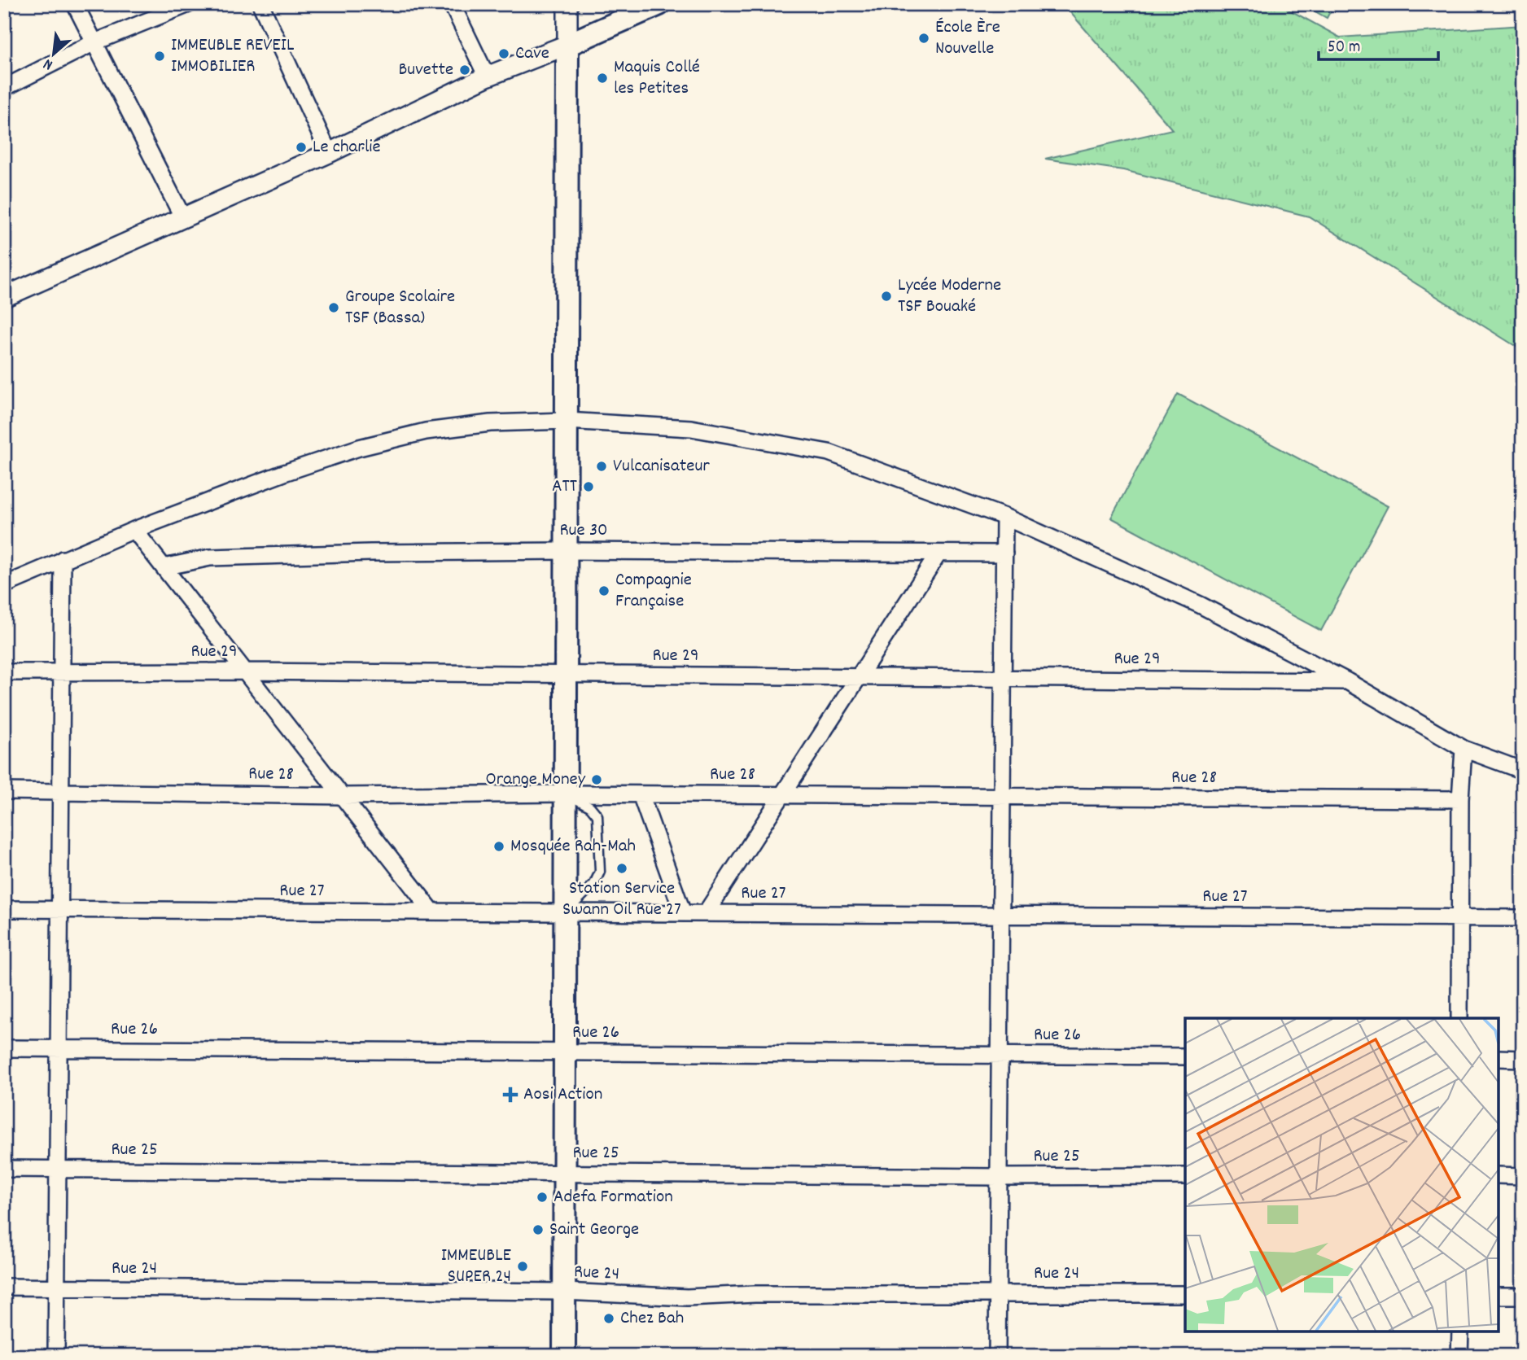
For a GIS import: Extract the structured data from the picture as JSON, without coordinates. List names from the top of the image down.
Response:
{
  "streets": {
    "street": [
      "Rue 30",
      "Rue 29",
      "Rue 28",
      "Rue 27",
      "Rue 26",
      "Rue 25",
      "Rue 24"
    ]
  },
  "places": {
    "other": [
      "École Ère Nouvelle",
      "Cave",
      "IMMEUBLE REVEIL IMMOBILIER",
      "Buvette",
      "Maquis Collé les Petites",
      "Le charlie",
      "Lycée Moderne TSF Bouaké",
      "Groupe Scolaire TSF (Bassa)",
      "Vulcanisateur",
      "ATT",
      "Compagnie Française",
      "Orange Money",
      "Mosquée Rah-Mah",
      "Station Service Swann Oil Rue 27",
      "Adefa Formation",
      "Saint George",
      "IMMEUBLE SUPER 24",
      "Chez Bah"
    ],
    "health": ["Aosi Action"]
  },
  "scale_bar": "50 m",
  "north": "bottom left"
}
